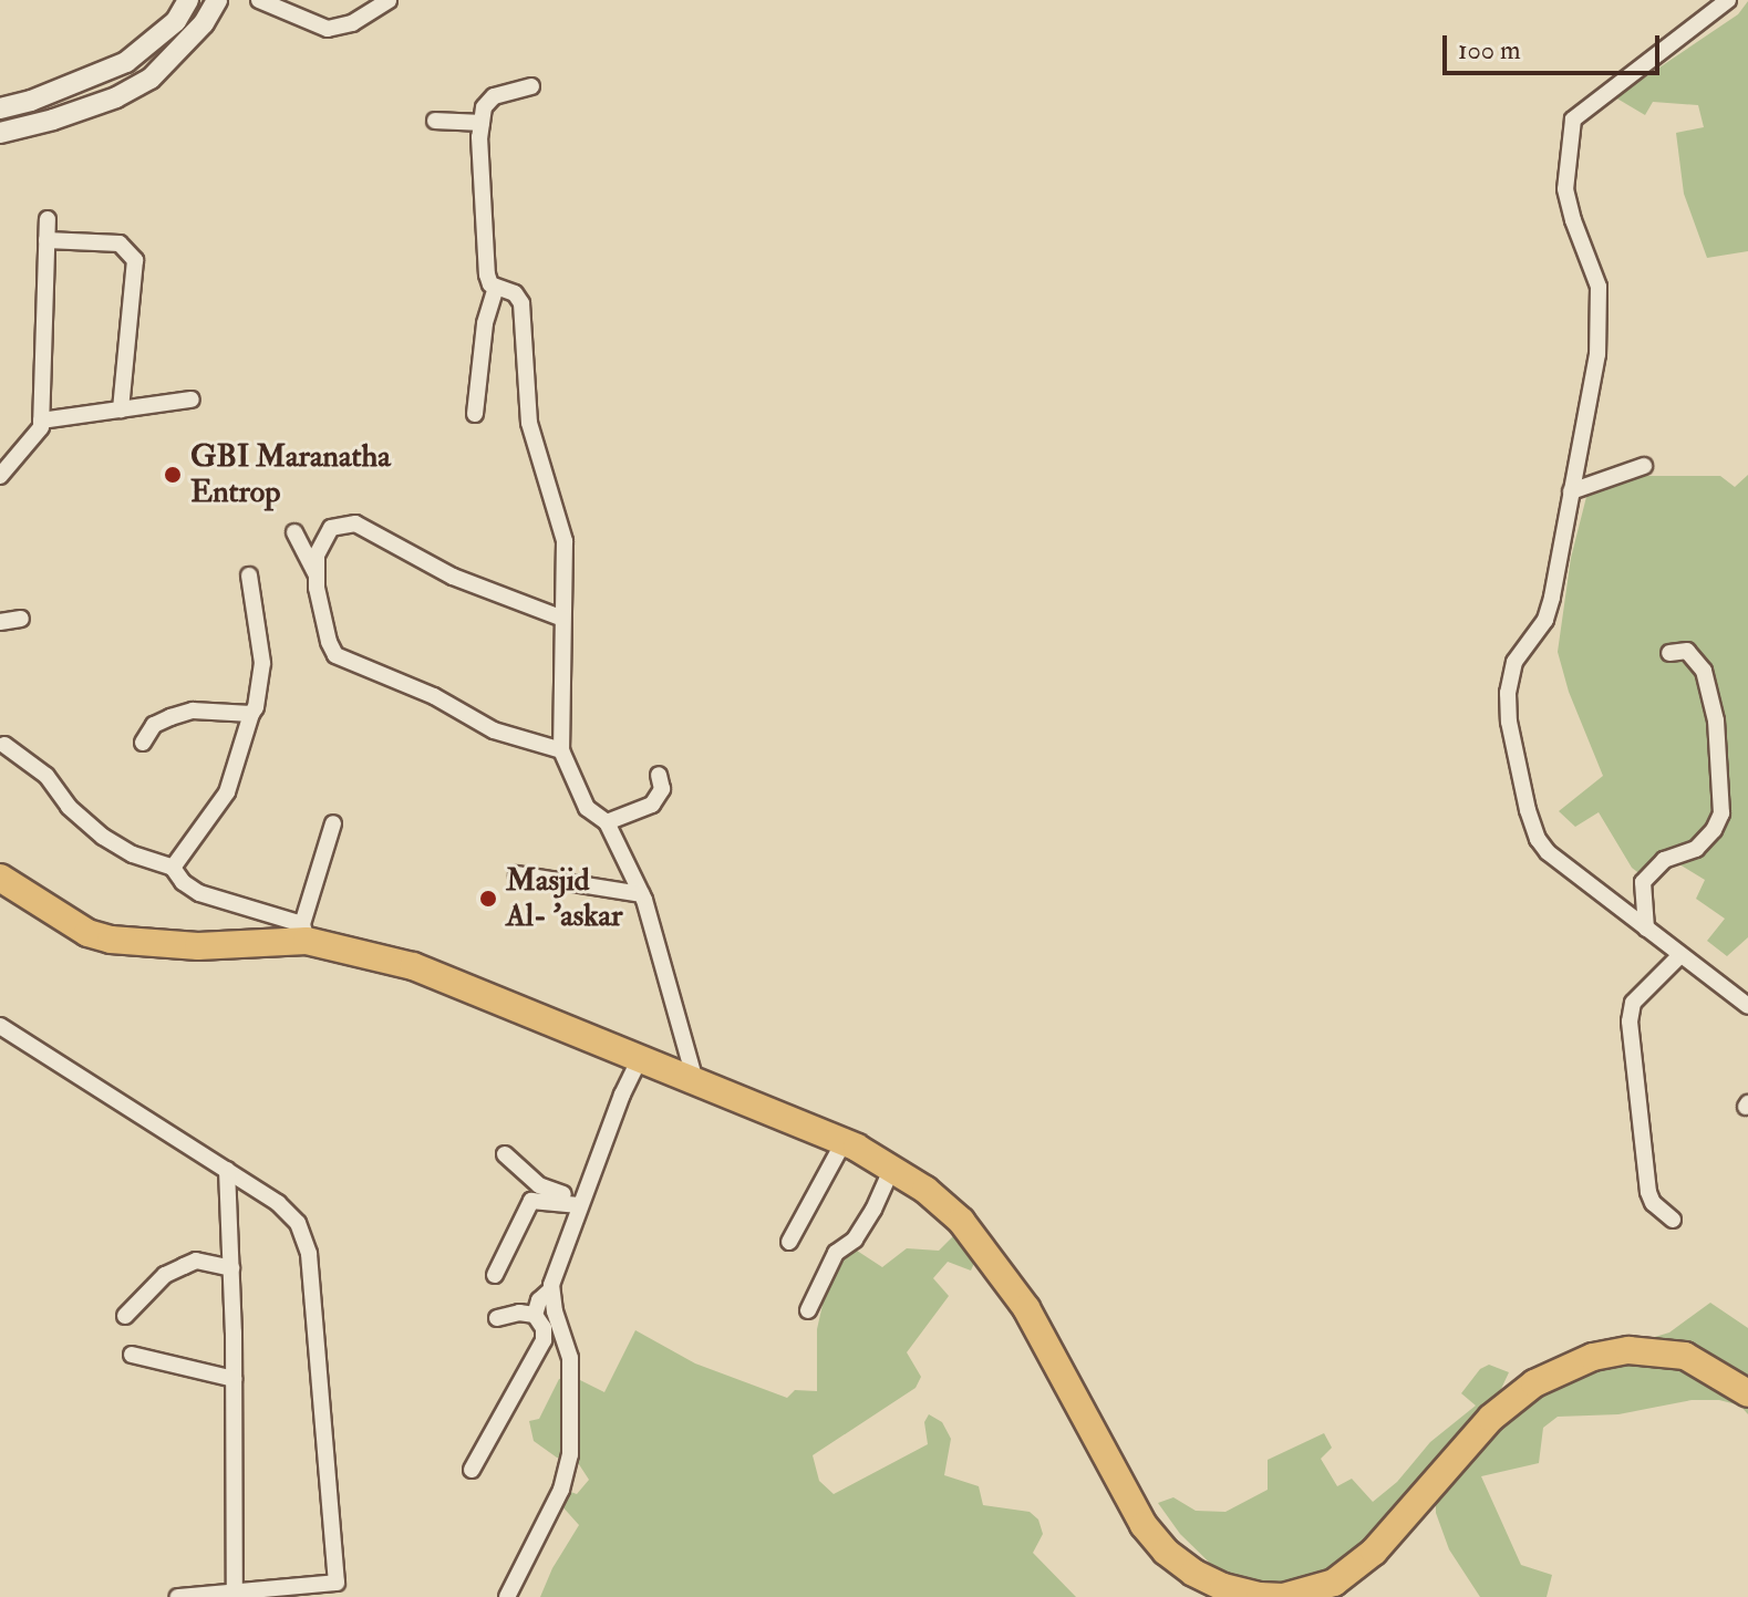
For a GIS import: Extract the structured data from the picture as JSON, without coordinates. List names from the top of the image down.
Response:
{
  "places": ["GBI Maranatha Entrop", "Masjid Al- 'askar"],
  "scale_bar": "100 m"
}
